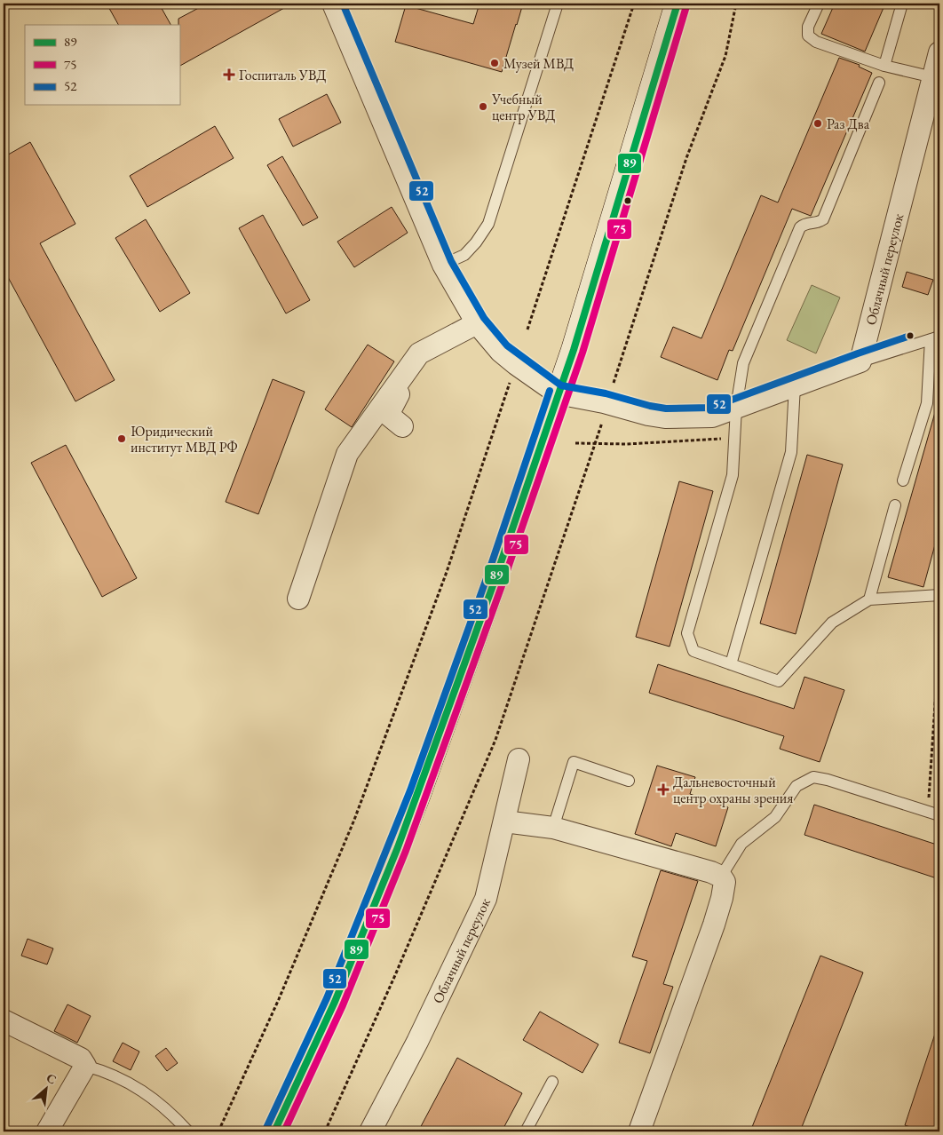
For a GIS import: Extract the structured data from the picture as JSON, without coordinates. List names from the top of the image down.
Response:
{
  "streets": {
    "street": ["Облачный переулок"]
  },
  "places": {
    "other": [
      "Музей МВД",
      "Учебный центр УВД",
      "Раз Два",
      "Юридический институт МВД РФ"
    ],
    "health": ["Госпиталь УВД", "Дальневосточный центр охраны зрения"]
  },
  "lines": ["transit line 89", "transit line 52", "transit line 75"],
  "legend": ["89", "75", "52"],
  "north": "top right"
}
